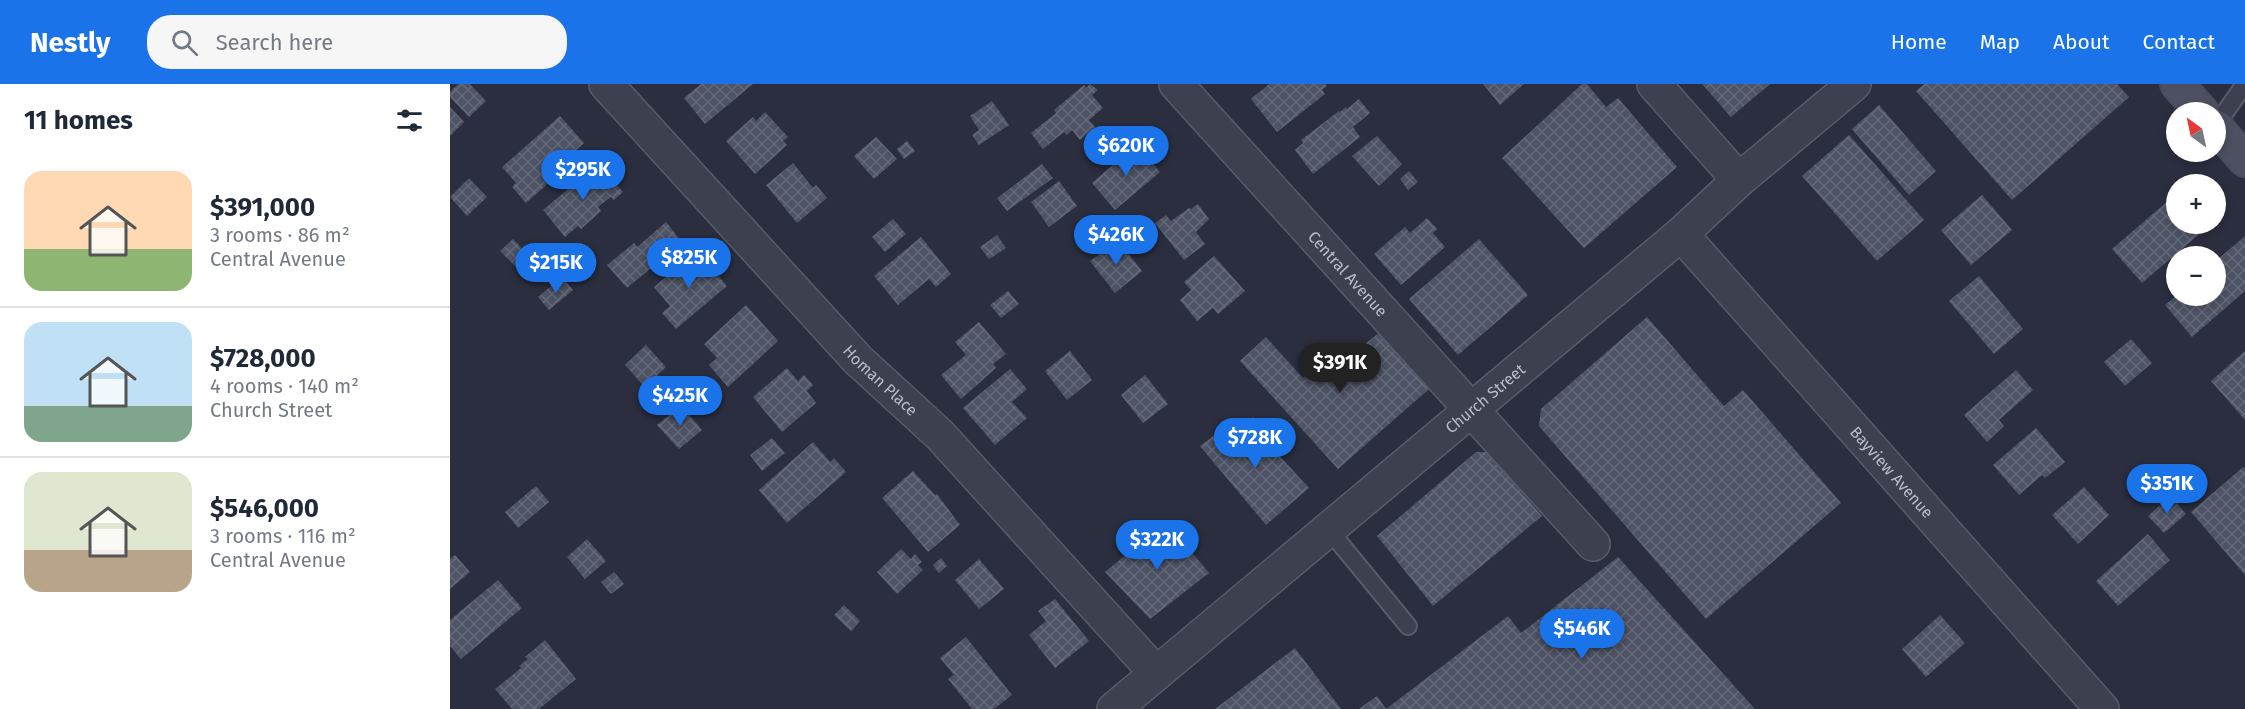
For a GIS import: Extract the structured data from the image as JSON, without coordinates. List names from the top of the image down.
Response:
{
  "streets": {
    "street": [
      "Central Avenue",
      "Homan Place",
      "Church Street",
      "Bayview Avenue"
    ]
  },
  "crossings": [
    ["Central Avenue", "Church Street"],
    ["Homan Place", "Church Street"],
    ["Church Street", "Bayview Avenue"]
  ],
  "north": "top left",
  "page": {
    "header": "Nestly",
    "search": "Search here",
    "nav": [
      "Home",
      "Map",
      "About",
      "Contact"
    ],
    "heading": "11 homes",
    "map_buttons": ["+", "−"],
    "price": [
      "$620K",
      "$295K",
      "$426K",
      "$825K",
      "$215K",
      "$391K",
      "$425K",
      "$728K",
      "$351K",
      "$322K",
      "$546K"
    ],
    "list": [
      {
        "name": "$391,000",
        "note": "3 rooms · 86 m² · Central Avenue"
      },
      {
        "name": "$728,000",
        "note": "4 rooms · 140 m² · Church Street"
      },
      {
        "name": "$546,000",
        "note": "3 rooms · 116 m² · Central Avenue"
      }
    ]
  }
}
